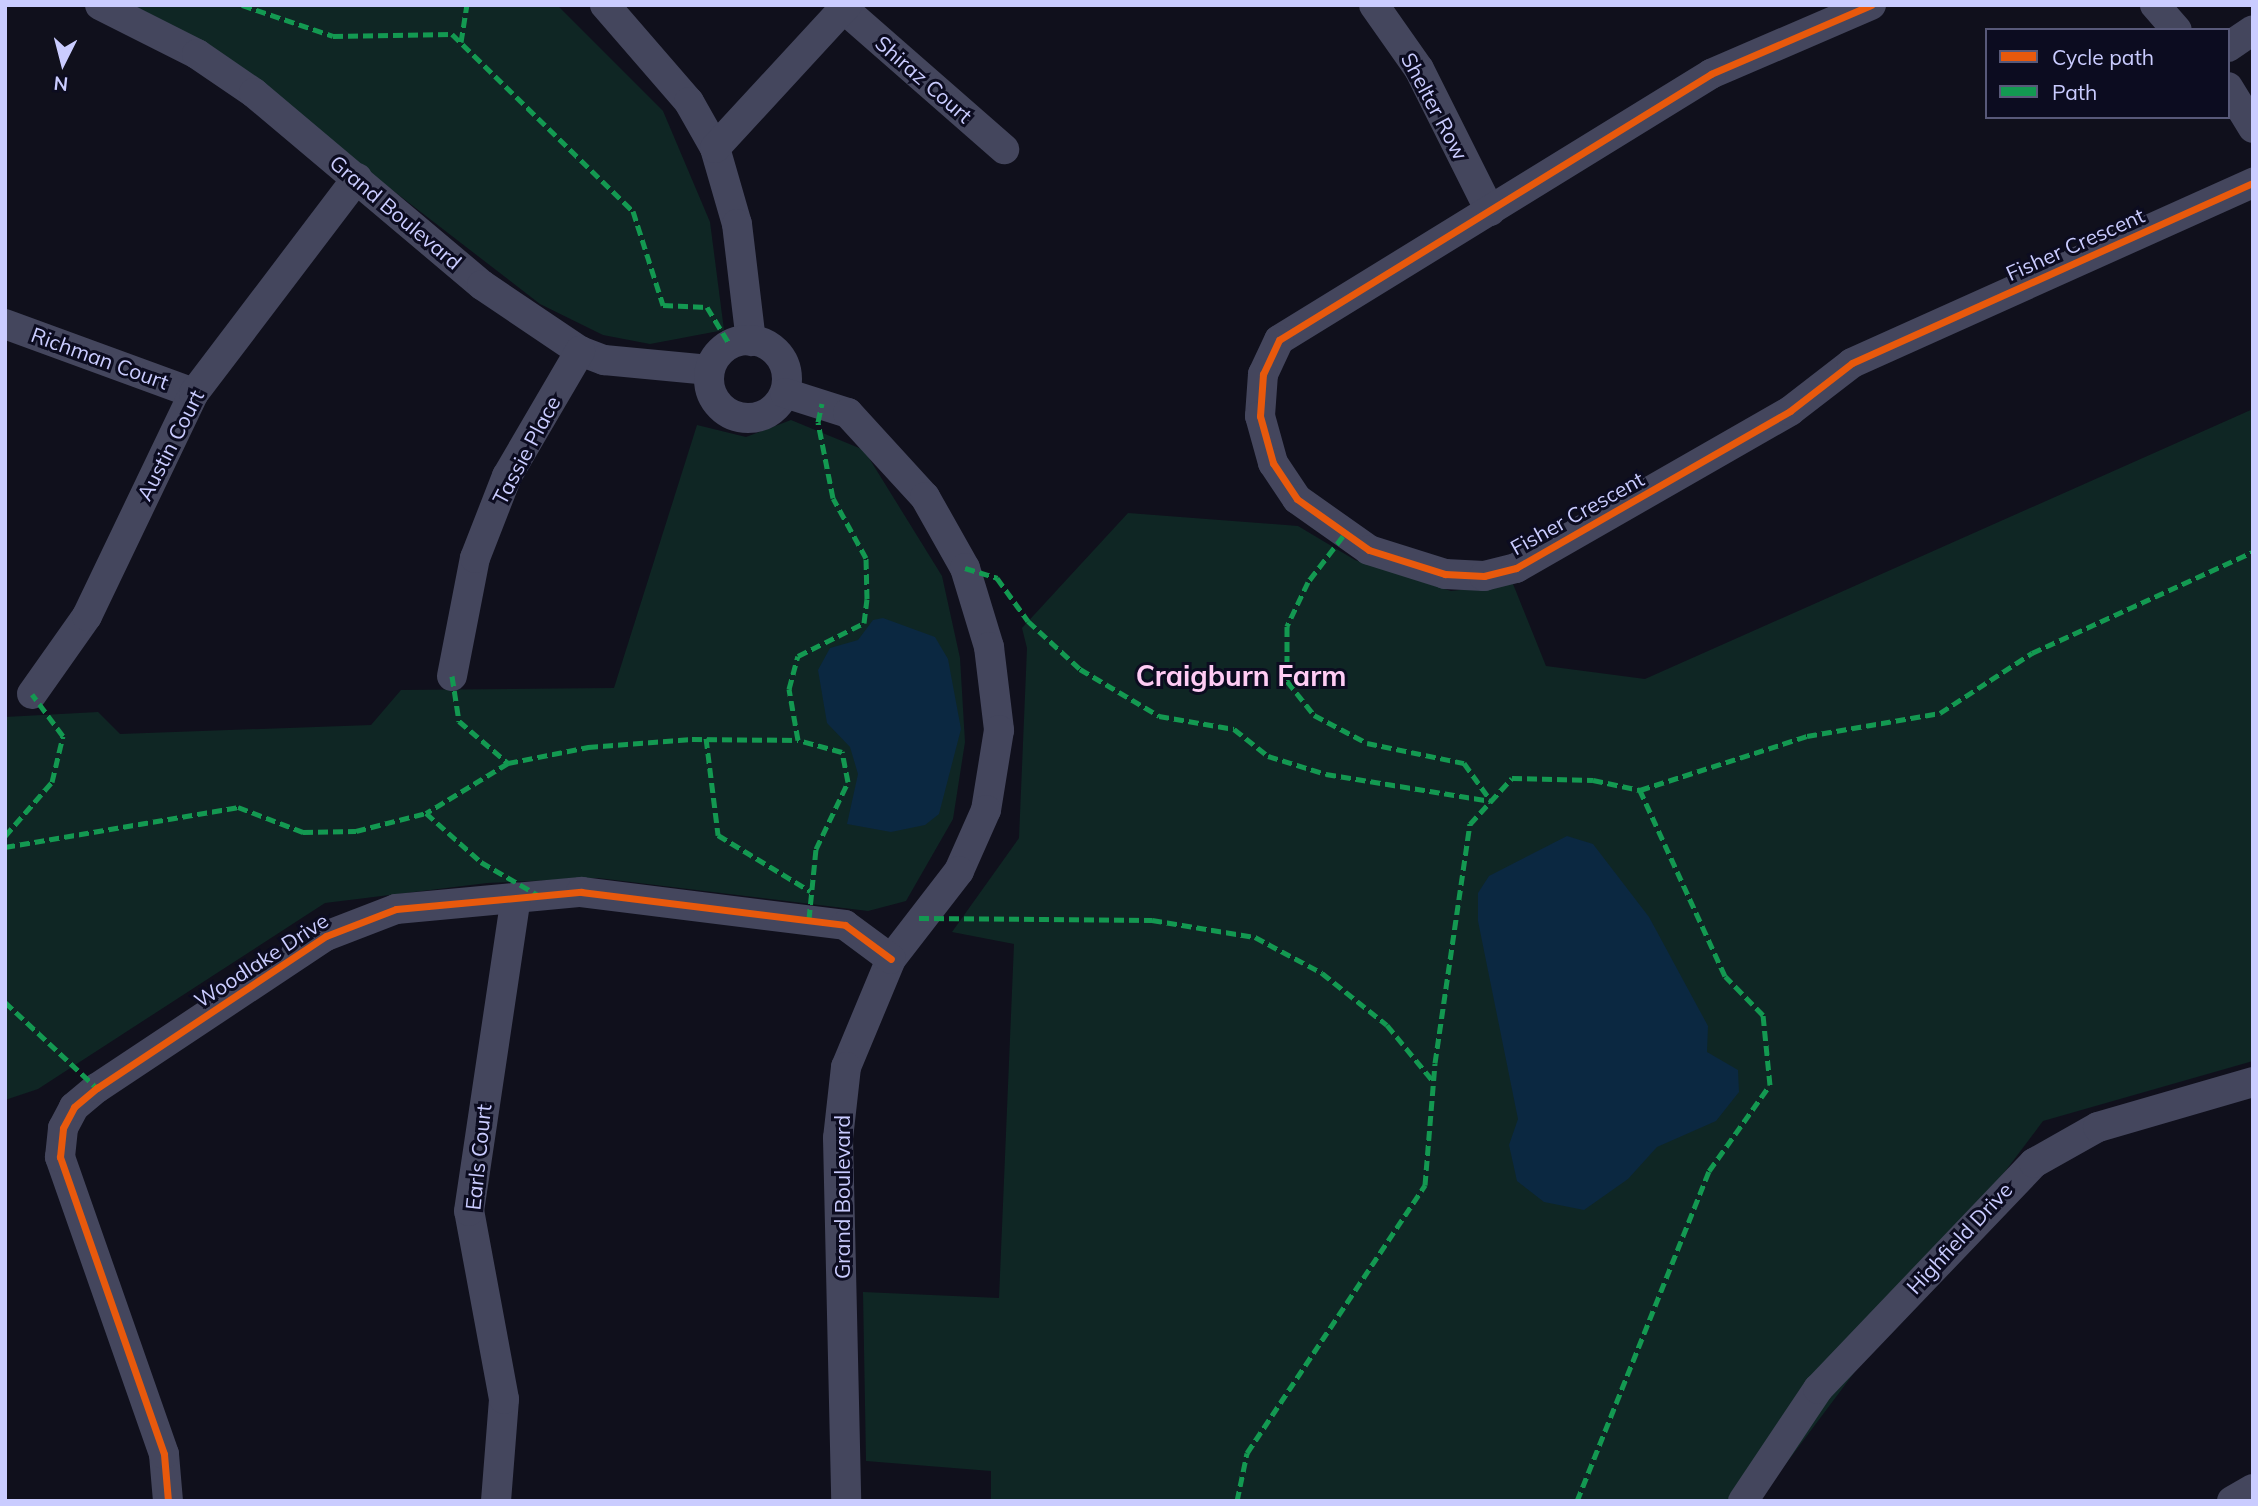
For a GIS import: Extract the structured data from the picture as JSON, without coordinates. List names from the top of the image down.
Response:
{
  "streets": {
    "street": [
      "Shiraz Court",
      "Shelter Row",
      "Grand Boulevard",
      "Fisher Crescent",
      "Richman Court",
      "Austin Court",
      "Tassie Place",
      "Woodlake Drive",
      "Earls Court",
      "Highfield Drive"
    ]
  },
  "crossings": [
    ["Shelter Row", "Fisher Crescent"],
    ["Grand Boulevard", "Austin Court"],
    ["Grand Boulevard", "Tassie Place"],
    ["Grand Boulevard", "Woodlake Drive"],
    ["Richman Court", "Austin Court"],
    ["Woodlake Drive", "Earls Court"]
  ],
  "districts": ["Craigburn Farm"],
  "legend": ["Cycle path", "Path"],
  "north": "bottom"
}
